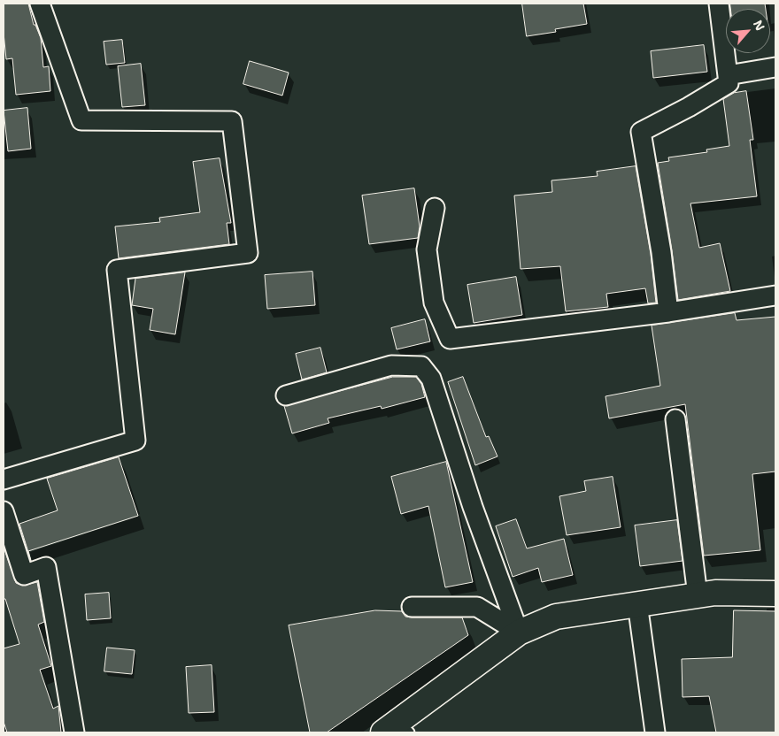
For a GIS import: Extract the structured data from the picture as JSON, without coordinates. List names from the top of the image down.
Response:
{
  "north": "top right"
}
